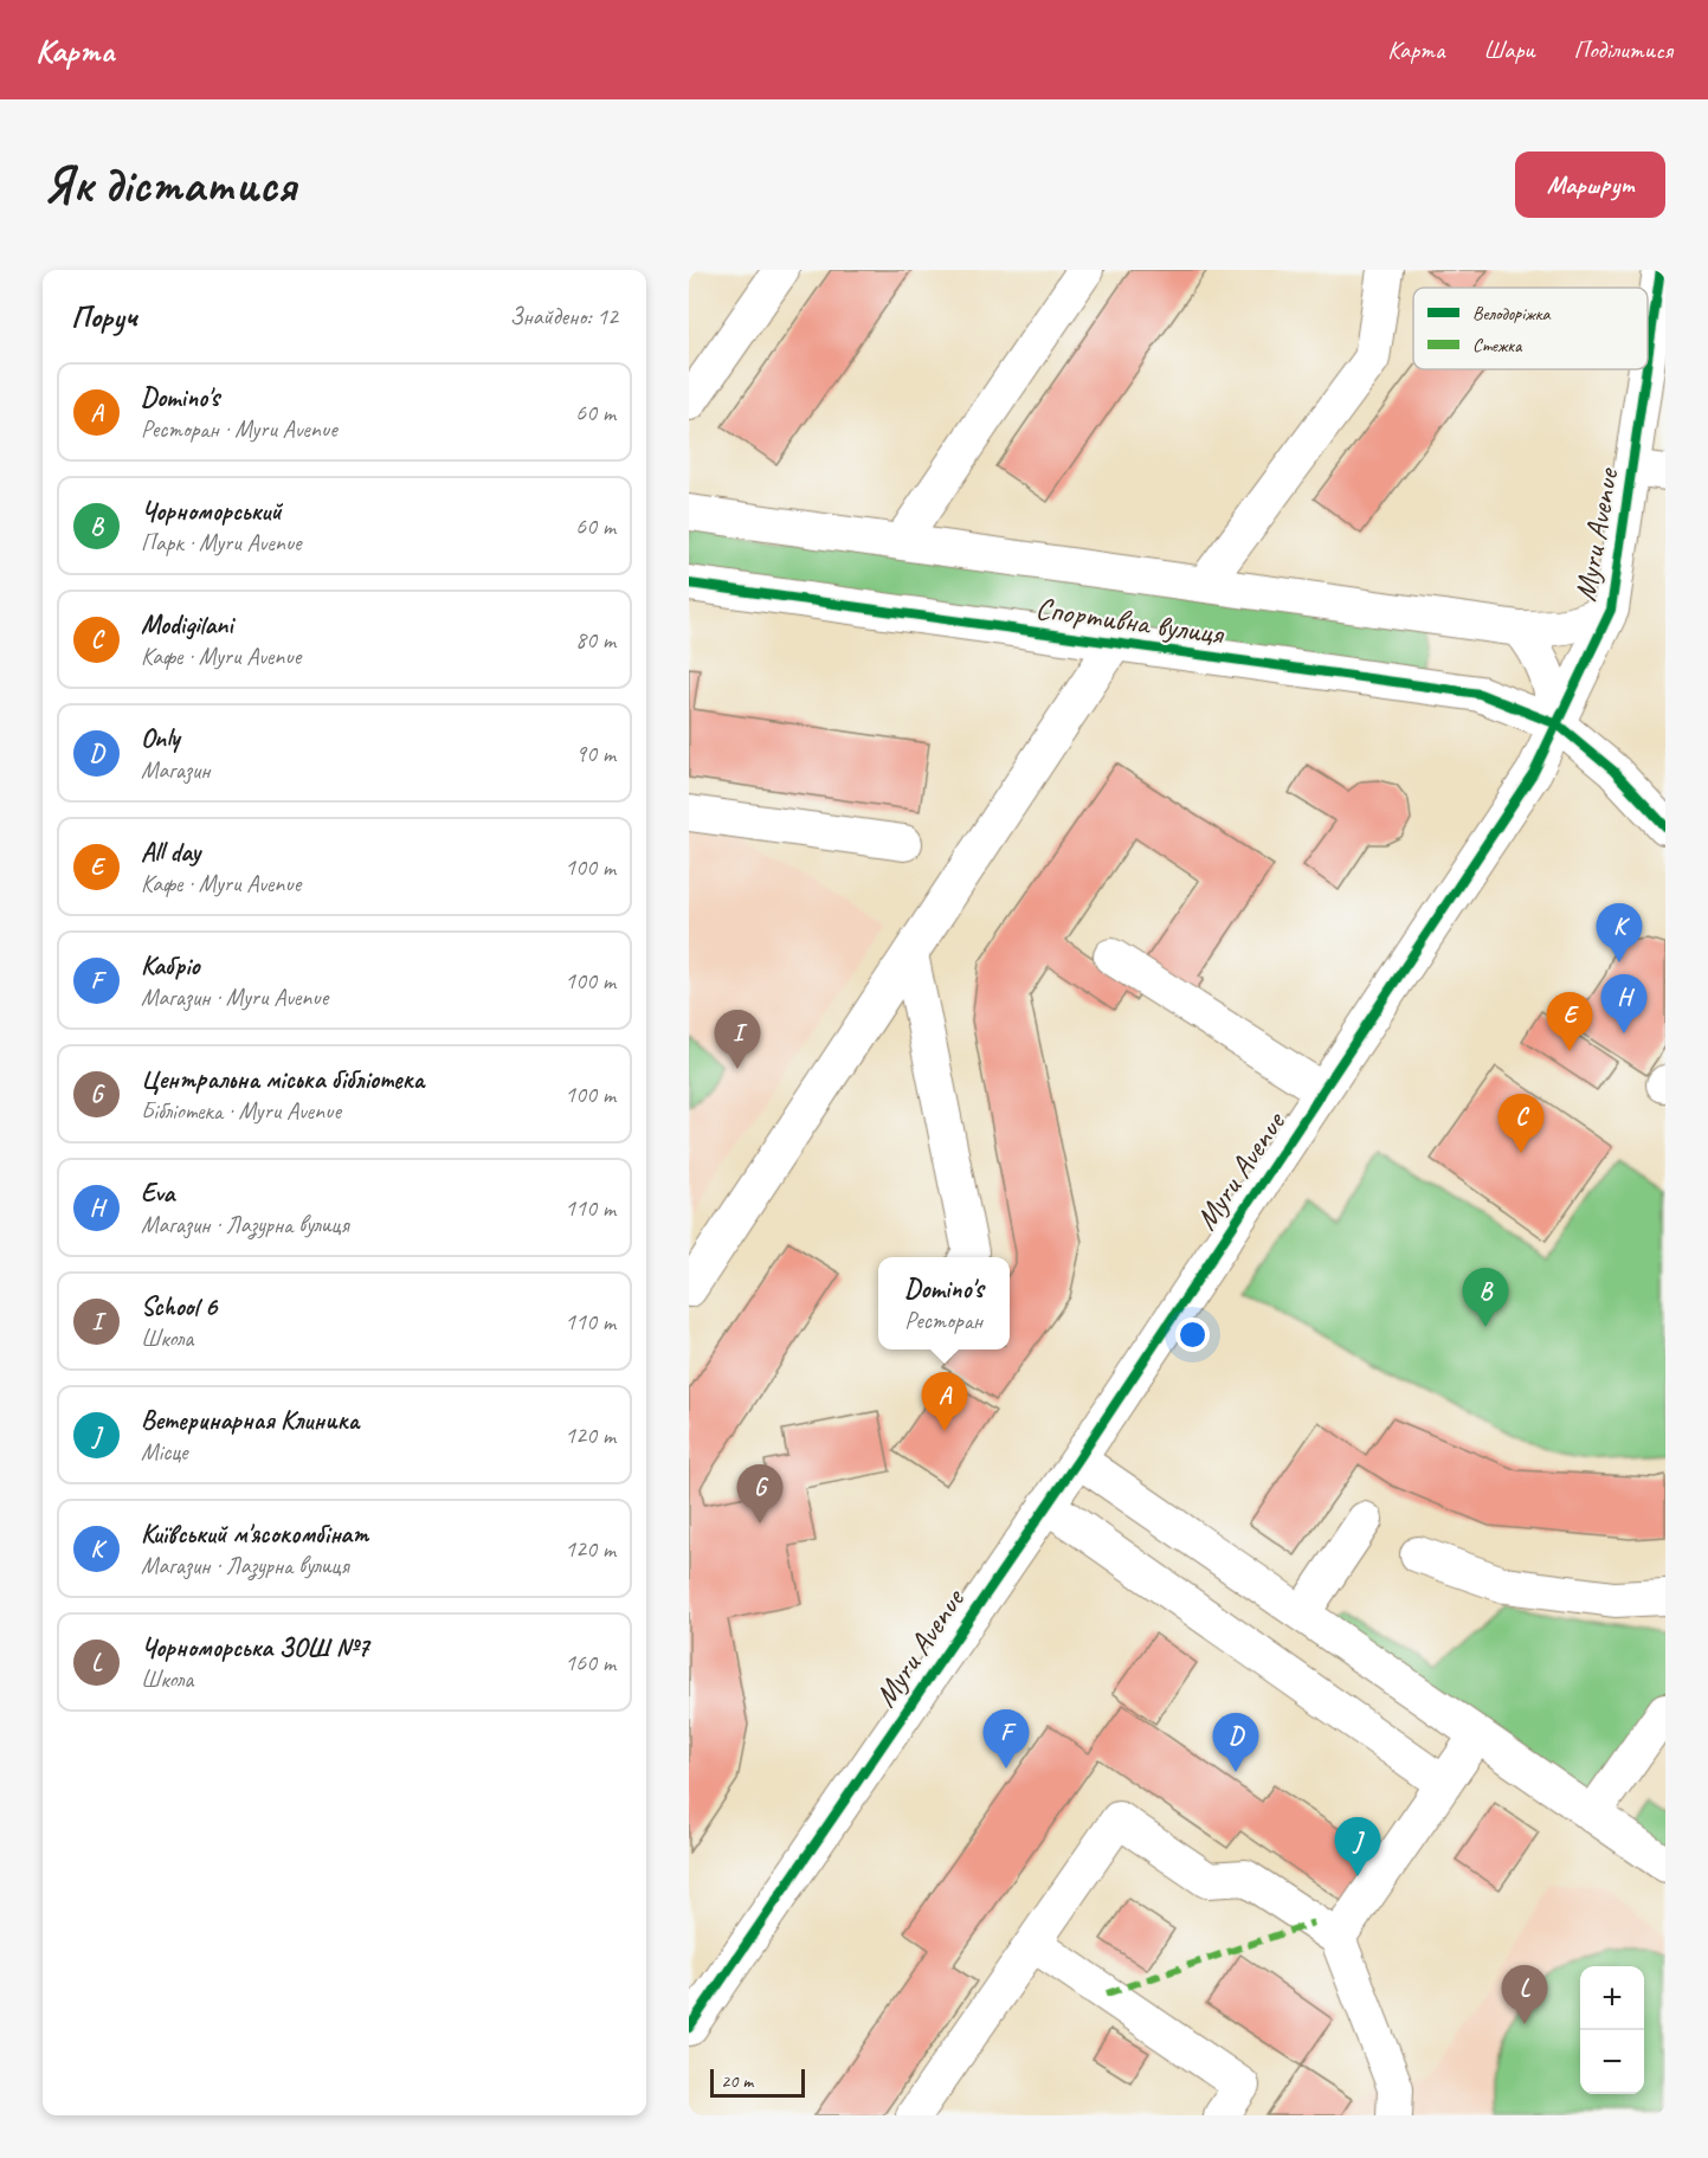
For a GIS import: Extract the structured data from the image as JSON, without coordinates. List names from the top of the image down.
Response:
{
  "streets": {
    "street": ["Myru Avenue", "Спортивна вулиця"]
  },
  "crossings": [
    ["Myru Avenue", "Спортивна вулиця"]
  ],
  "legend": ["Велодоріжка", "Стежка"],
  "scale_bar": "20 m",
  "page": {
    "header": "Карта",
    "nav": ["Карта", "Шари", "Поділитися"],
    "buttons": "Маршрут",
    "title": "Як дістатися",
    "heading": ["Поруч", "Знайдено: 12"],
    "list": [
      {
        "mark": "A",
        "name": "Domino's",
        "note": "Ресторан · Myru Avenue",
        "value": "60 m"
      },
      {
        "mark": "B",
        "name": "Чорноморський",
        "note": "Парк · Myru Avenue",
        "value": "60 m"
      },
      {
        "mark": "C",
        "name": "Modigilani",
        "note": "Кафе · Myru Avenue",
        "value": "80 m"
      },
      {
        "mark": "D",
        "name": "Only",
        "note": "Магазин",
        "value": "90 m"
      },
      {
        "mark": "E",
        "name": "All day",
        "note": "Кафе · Myru Avenue",
        "value": "100 m"
      },
      {
        "mark": "F",
        "name": "Кабріо",
        "note": "Магазин · Myru Avenue",
        "value": "100 m"
      },
      {
        "mark": "G",
        "name": "Центральна міська бібліотека",
        "note": "Бібліотека · Myru Avenue",
        "value": "100 m"
      },
      {
        "mark": "H",
        "name": "Eva",
        "note": "Магазин · Лазурна вулиця",
        "value": "110 m"
      },
      {
        "mark": "I",
        "name": "School 6",
        "note": "Школа",
        "value": "110 m"
      },
      {
        "mark": "J",
        "name": "Ветеринарная Клиника",
        "note": "Місце",
        "value": "120 m"
      },
      {
        "mark": "K",
        "name": "Київський м'ясокомбінат",
        "note": "Магазин · Лазурна вулиця",
        "value": "120 m"
      },
      {
        "mark": "L",
        "name": "Чорноморська ЗОШ №7",
        "note": "Школа",
        "value": "160 m"
      }
    ],
    "pins": [
      "K",
      "H",
      "E",
      "I",
      "C",
      "B",
      "A",
      "G",
      "F",
      "D",
      "J",
      "L"
    ],
    "popup": ["Domino's", "Ресторан"],
    "map_buttons": ["+", "−"],
    "scale": "20 m"
  }
}
